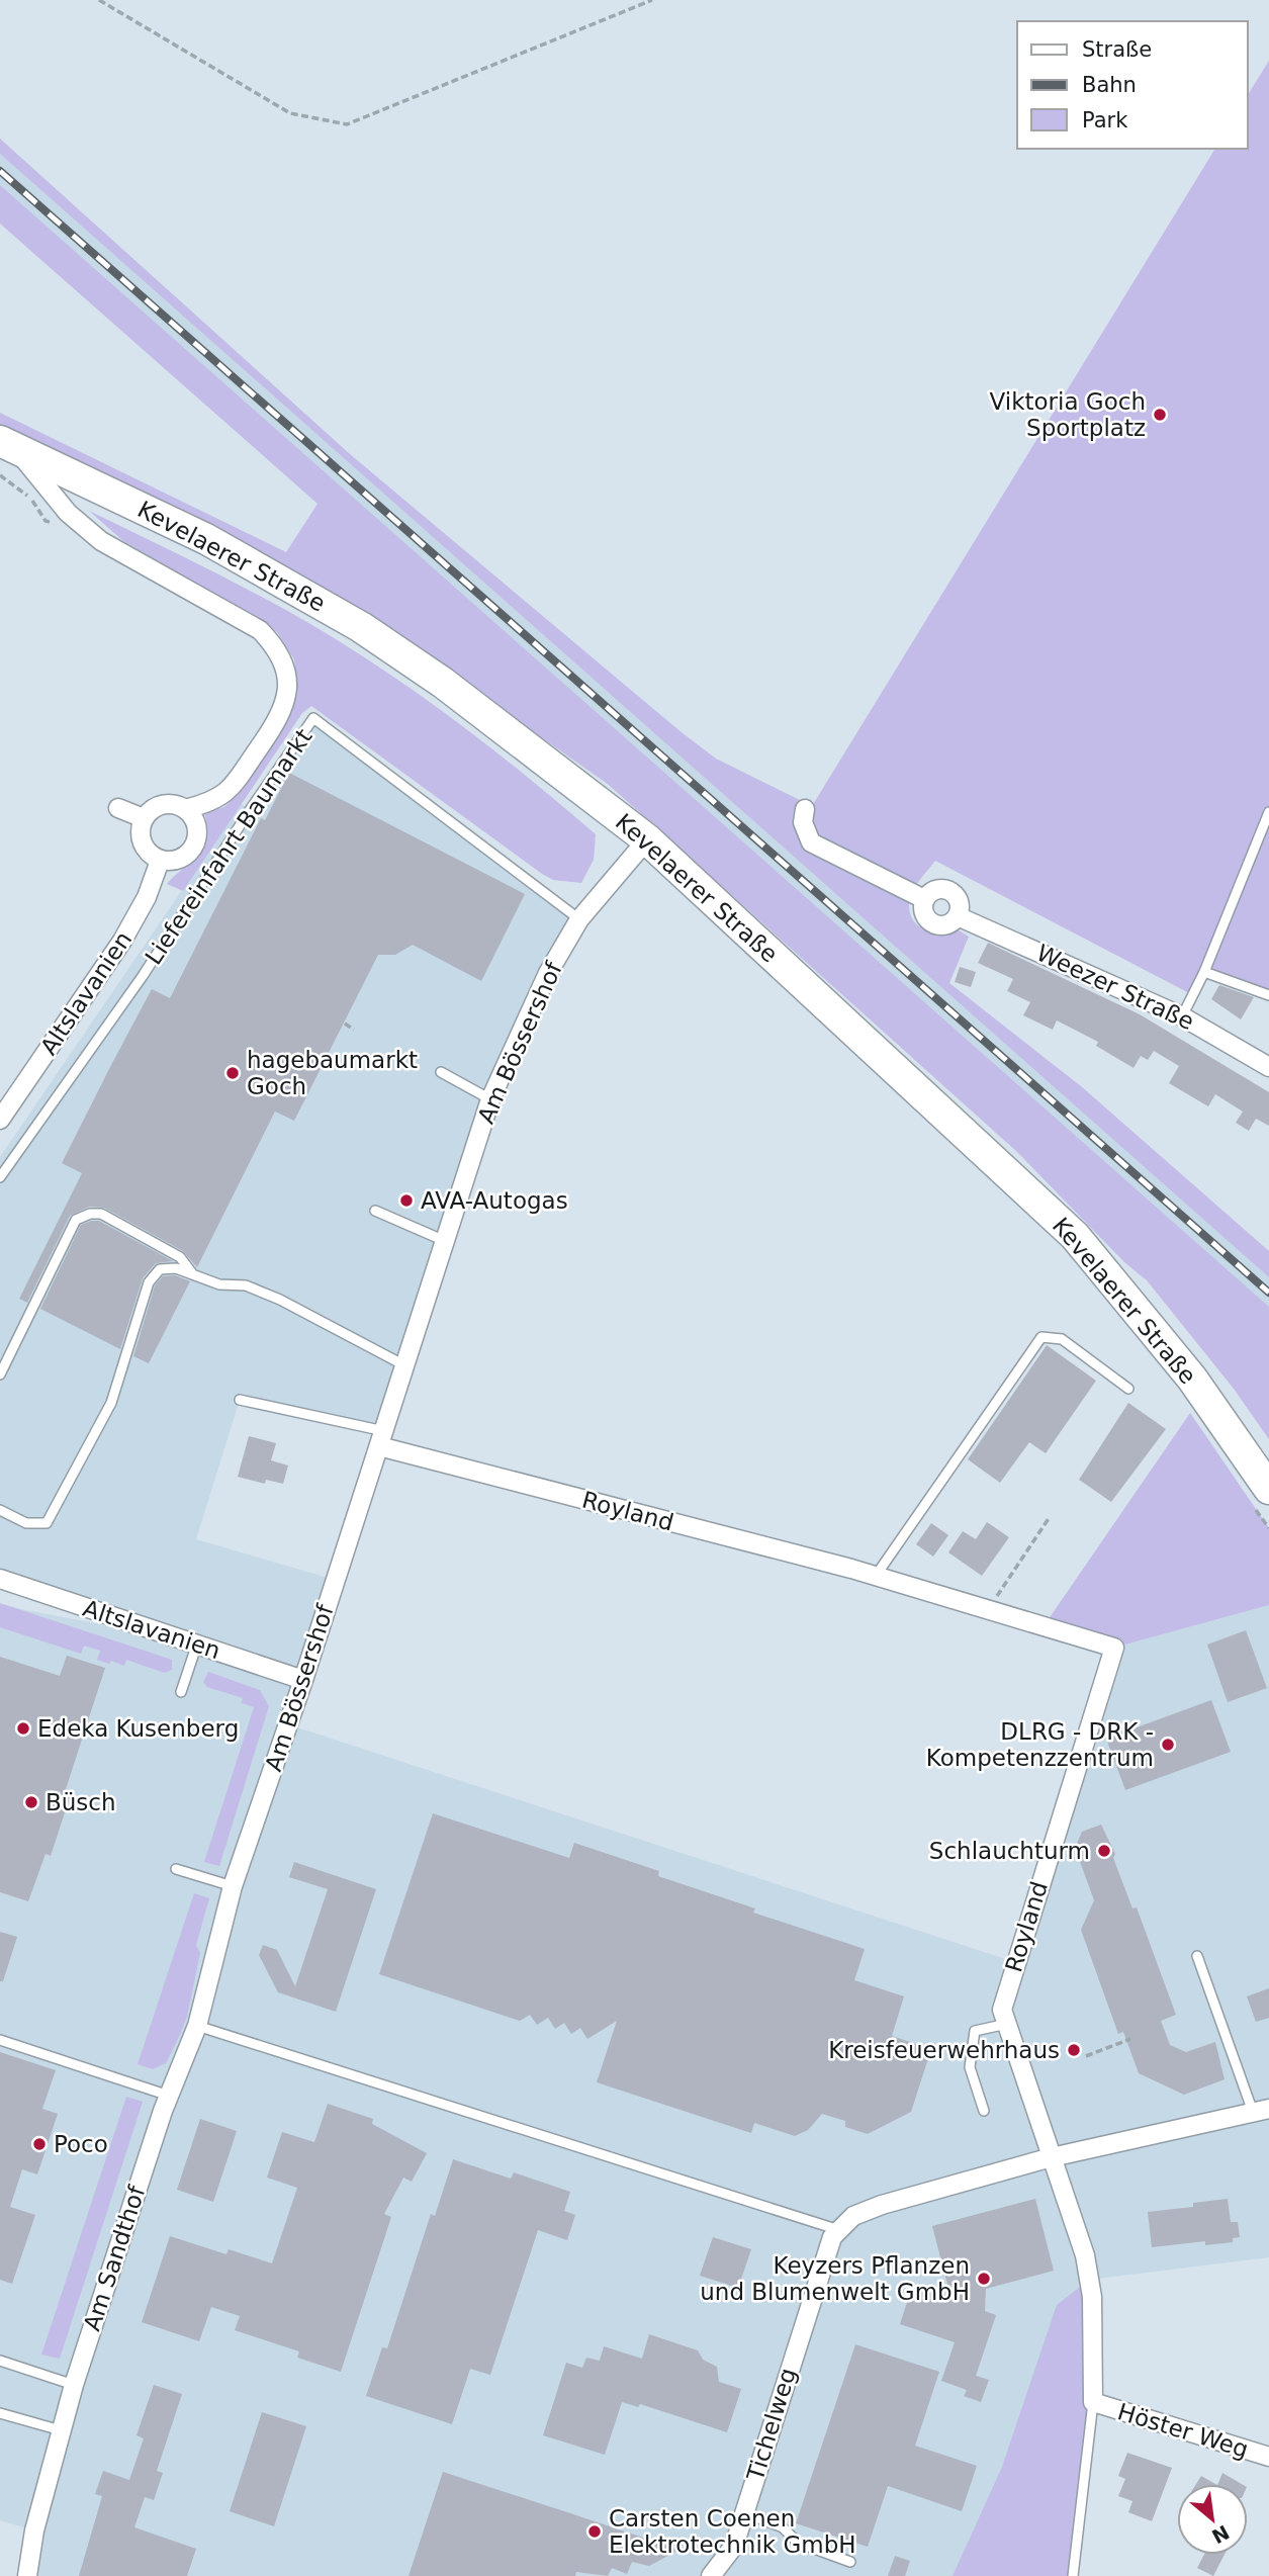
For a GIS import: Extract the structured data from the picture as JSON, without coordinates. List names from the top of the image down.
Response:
{
  "streets": {
    "main road": ["Kevelaerer Straße"],
    "street": [
      "Weezer Straße",
      "Altslavanien",
      "Am Bössershof",
      "Royland",
      "Am Sandthof",
      "Tichelweg",
      "Höster Weg"
    ],
    "lane": ["Liefereinfahrt Baumarkt"]
  },
  "crossings": [
    ["Kevelaerer Straße", "Am Bössershof"],
    ["Liefereinfahrt Baumarkt", "Am Bössershof"],
    ["Altslavanien", "Am Bössershof"],
    ["Am Bössershof", "Royland"],
    ["Am Bössershof", "Am Sandthof"],
    ["Royland", "Höster Weg"]
  ],
  "places": [
    "Viktoria Goch Sportplatz",
    "hagebaumarkt Goch",
    "AVA-Autogas",
    "Edeka Kusenberg",
    "DLRG - DRK - Kompetenzzentrum",
    "Büsch",
    "Schlauchturm",
    "Kreisfeuerwehrhaus",
    "Poco",
    "Keyzers Pflanzen und Blumenwelt GmbH",
    "Carsten Coenen Elektrotechnik GmbH"
  ],
  "legend": ["Straße", "Bahn", "Park"],
  "north": "bottom right"
}
